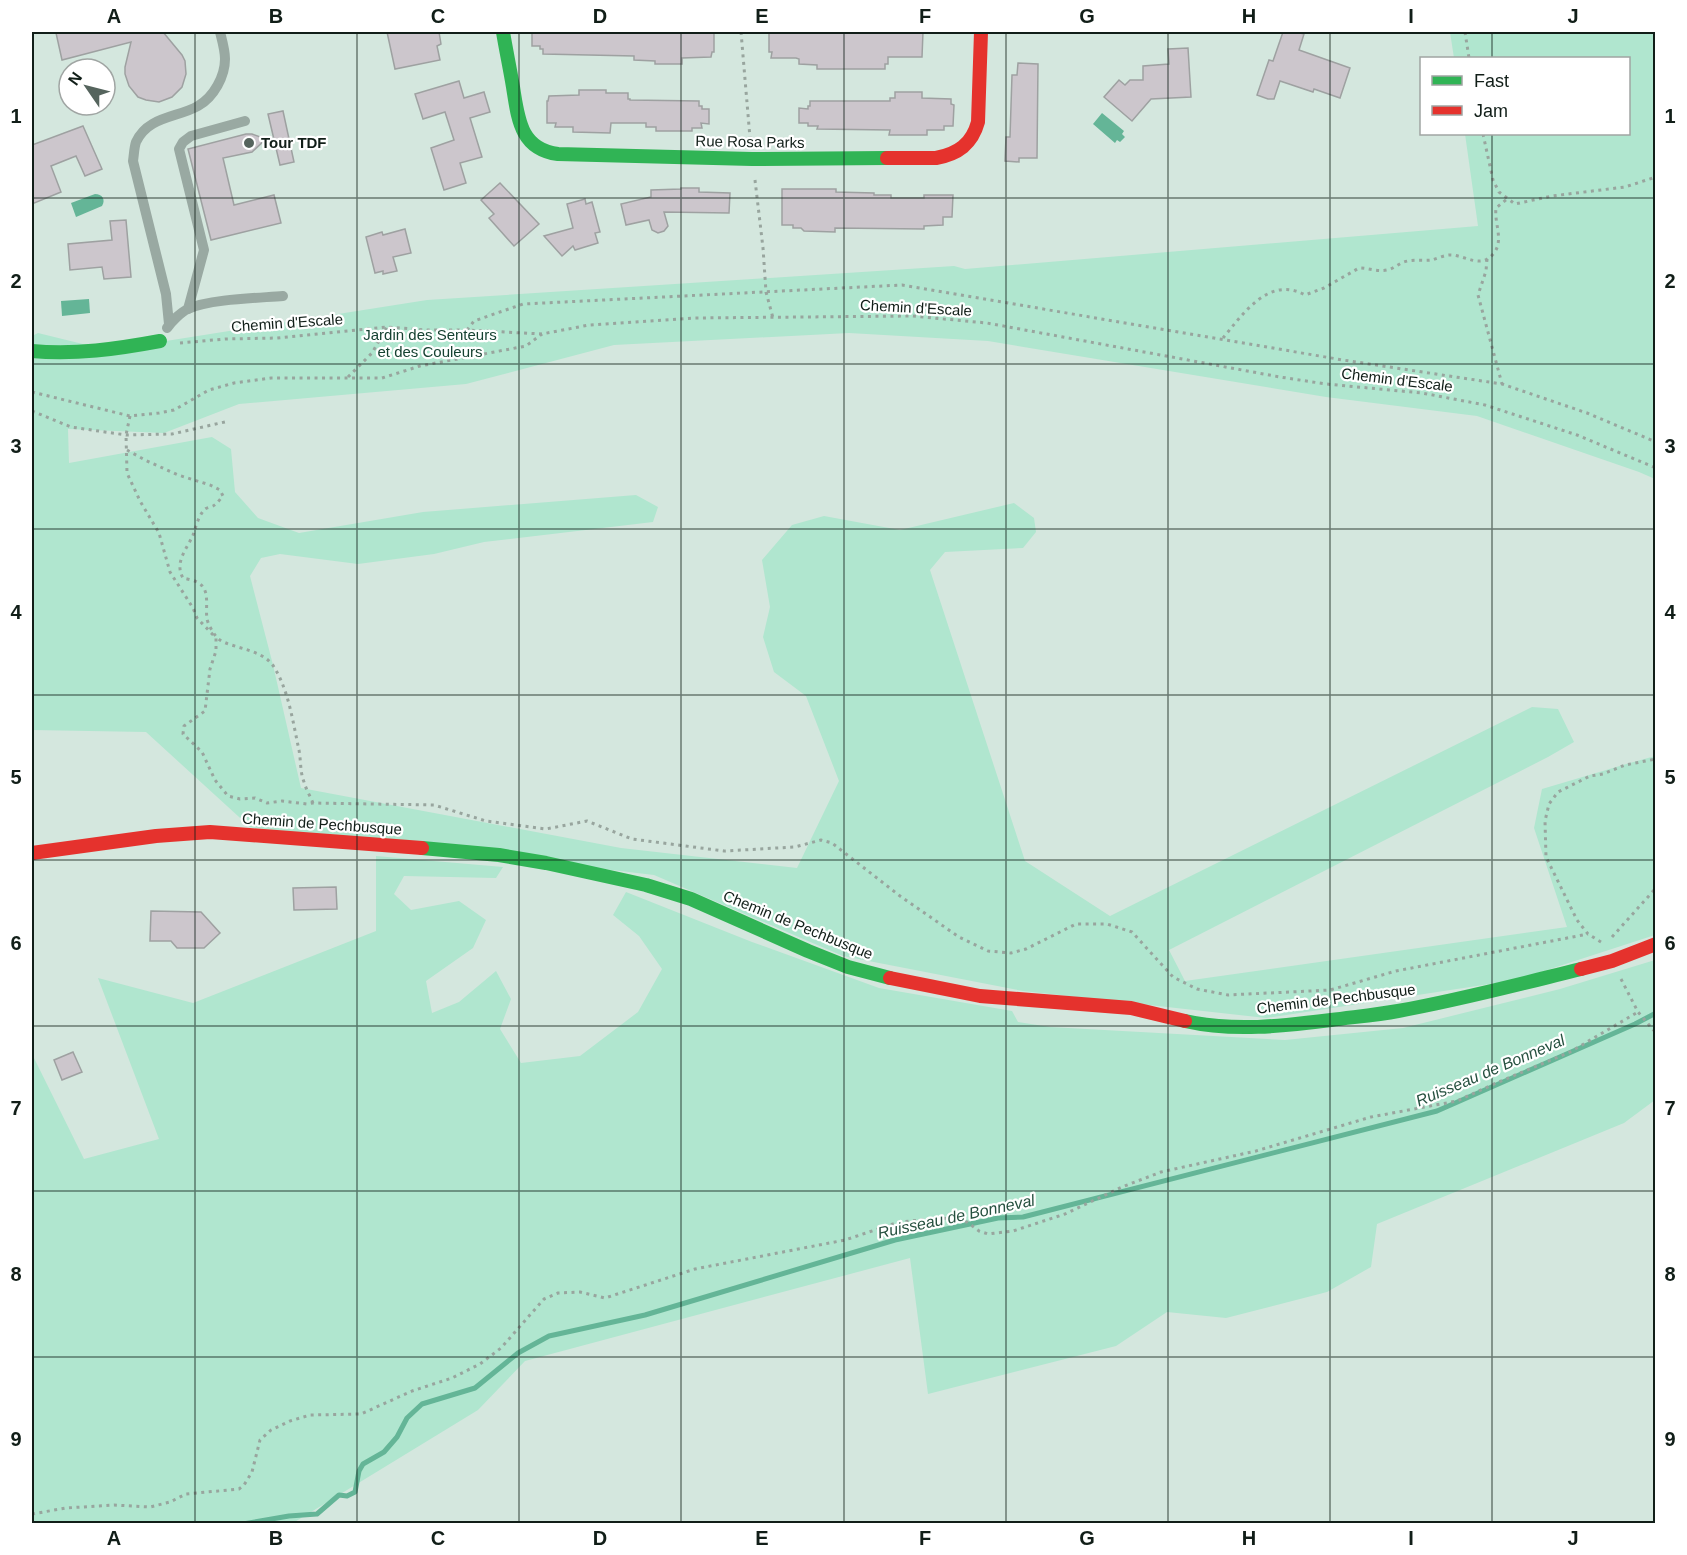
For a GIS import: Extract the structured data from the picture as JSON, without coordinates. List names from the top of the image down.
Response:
{
  "streets": {
    "street": ["Rue Rosa Parks", "Chemin de Pechbusque"],
    "path": ["Chemin d'Escale"]
  },
  "water": ["Ruisseau de Bonneval"],
  "parks": ["Jardin des Senteurs et des Couleurs"],
  "places": ["Tour TDF"],
  "legend": ["Fast", "Jam"],
  "north": "top left",
  "grid": {
    "columns": [
      "A",
      "B",
      "C",
      "D",
      "E",
      "F",
      "G",
      "H",
      "I",
      "J"
    ],
    "rows": [
      "1",
      "2",
      "3",
      "4",
      "5",
      "6",
      "7",
      "8",
      "9"
    ]
  }
}
